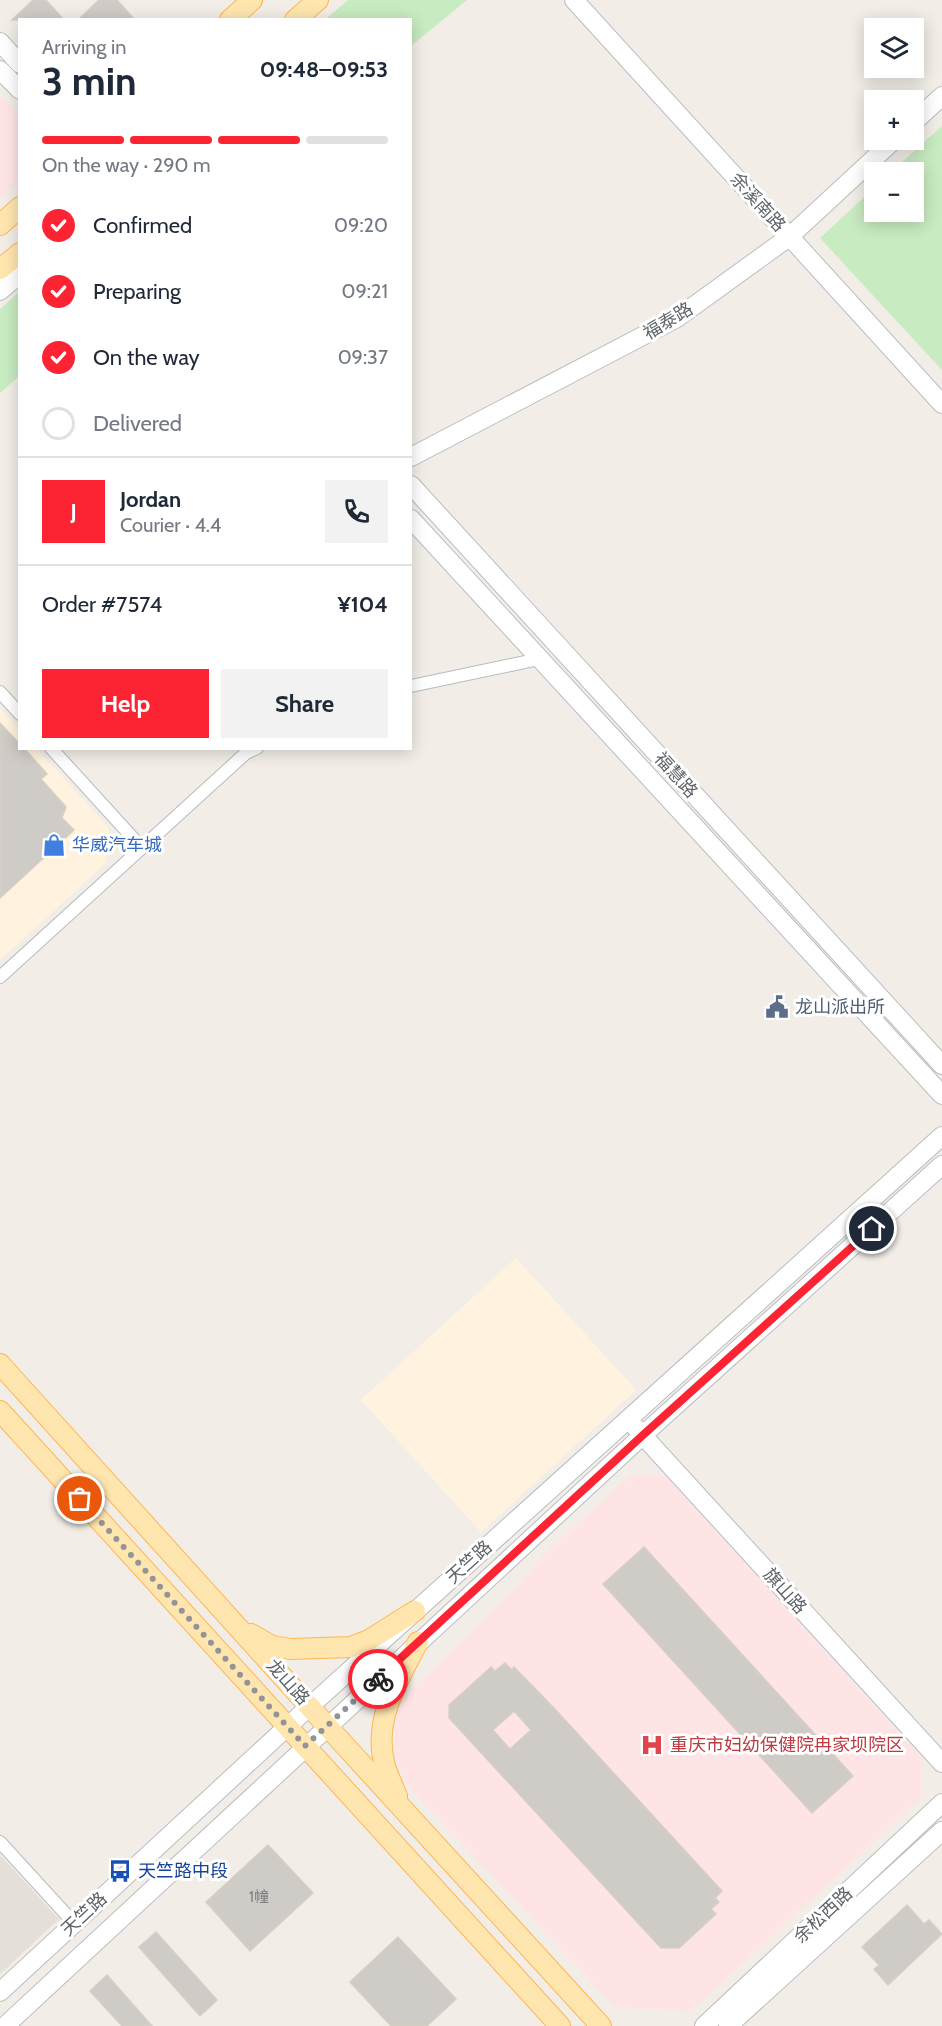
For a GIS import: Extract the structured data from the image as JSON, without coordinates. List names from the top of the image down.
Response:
{
  "streets": {
    "main road": [
      "余溪南路",
      "福泰路",
      "福慧路",
      "天竺路",
      "旗山路",
      "龙山路",
      "余松西路"
    ]
  },
  "crossings": [
    ["余溪南路", "福泰路"],
    ["天竺路", "旗山路"],
    ["天竺路", "龙山路"]
  ],
  "places": {
    "shop": ["华威汽车城"],
    "public building": ["龙山派出所"],
    "hospital": ["重庆市妇幼保健院冉家坝院区"],
    "bus stop": ["天竺路中段"]
  },
  "house_numbers": ["1幢"],
  "page": {
    "map_buttons": ["+", "−"],
    "heading": ["3 min", "Arriving in", "09:48–09:53"],
    "panel": [
      "Jordan",
      "Courier · 4.4",
      "Order #7574",
      "¥104"
    ],
    "bar": "On the way · 290 m",
    "list": [
      ["Confirmed", "09:20"],
      ["Preparing", "09:21"],
      ["On the way", "09:37"],
      "Delivered"
    ],
    "round": "J",
    "buttons": ["Help", "Share"]
  }
}
